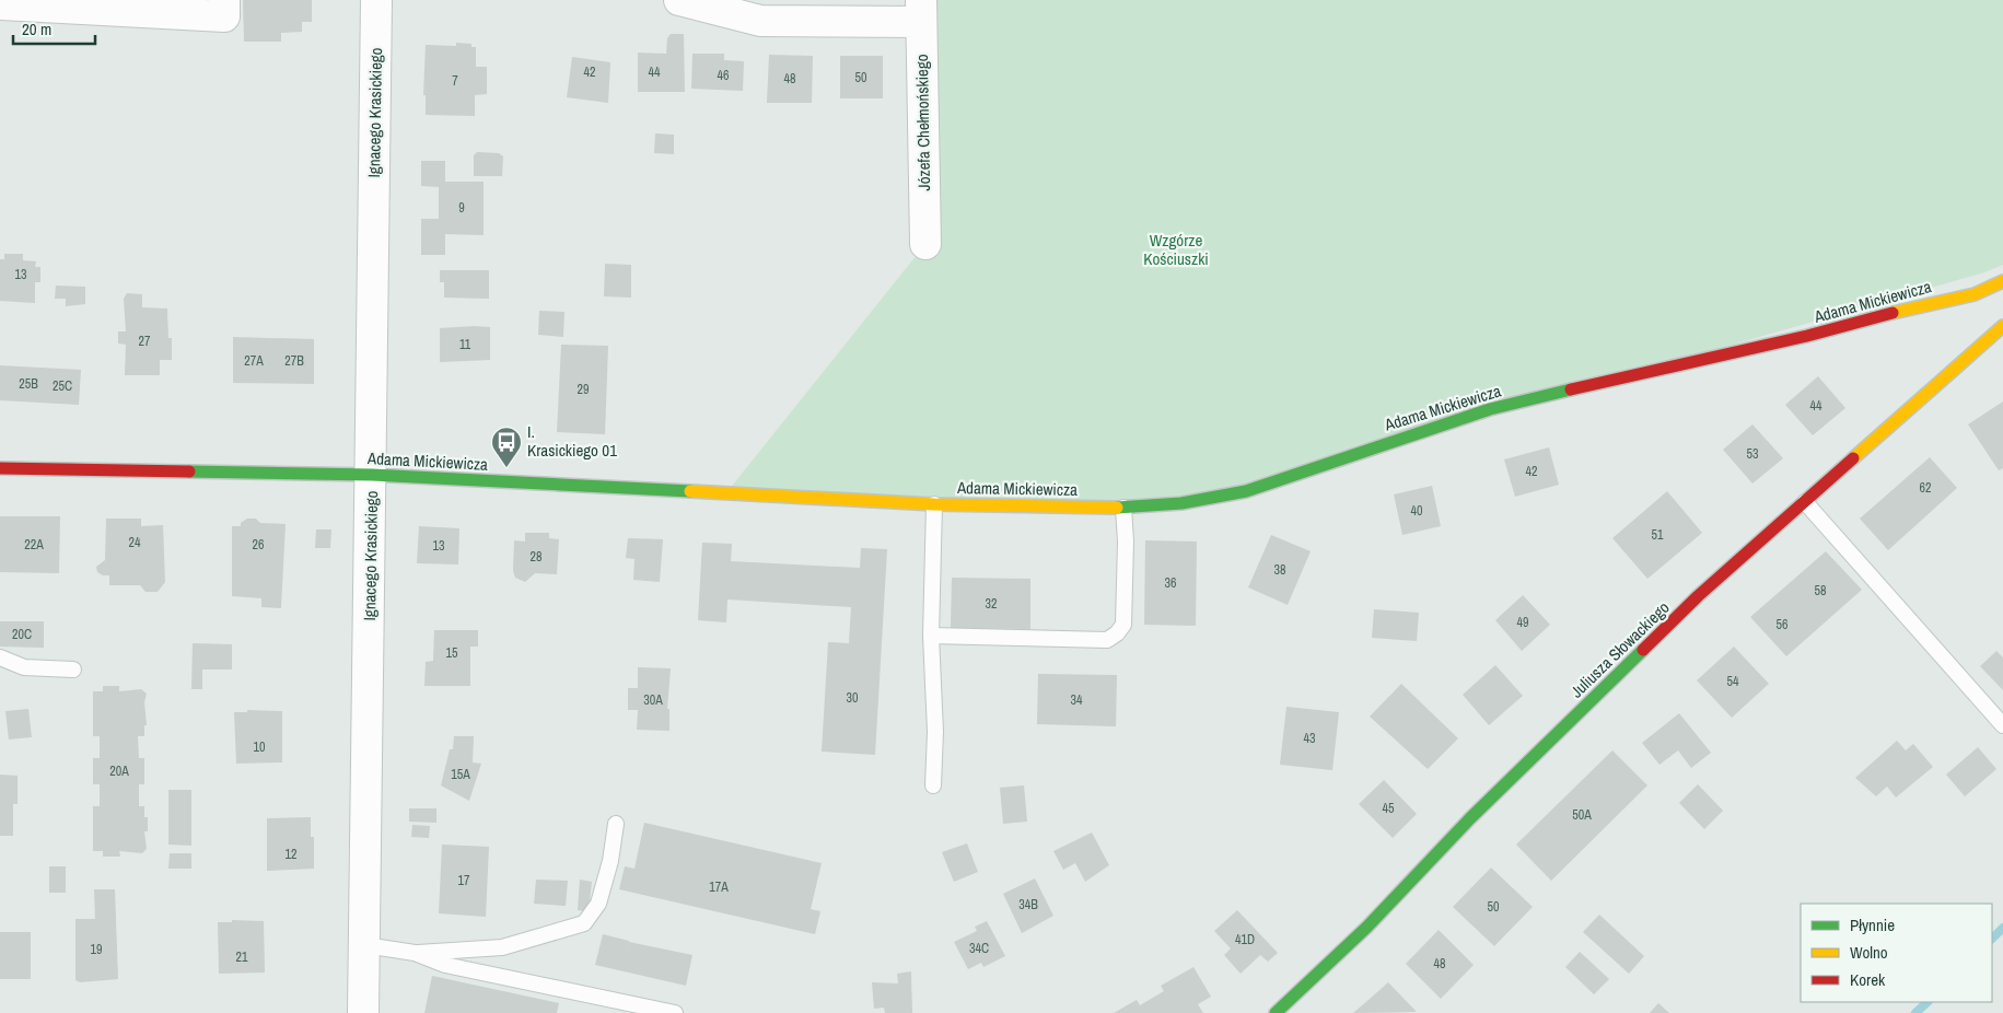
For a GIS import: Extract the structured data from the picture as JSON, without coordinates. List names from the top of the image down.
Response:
{
  "streets": {
    "street": [
      "Ignacego Krasickiego",
      "Józefa Chełmońskiego",
      "Adama Mickiewicza",
      "Juliusza Słowackiego"
    ]
  },
  "crossings": [
    ["Ignacego Krasickiego", "Adama Mickiewicza"]
  ],
  "parks": ["Wzgórze Kościuszki"],
  "places": {
    "bus stop": ["I. Krasickiego 01"]
  },
  "house_numbers": [
    "42",
    "44",
    "46",
    "50",
    "48",
    "7",
    "9",
    "13",
    "27",
    "11",
    "27A",
    "27B",
    "25B",
    "25C",
    "29",
    "44",
    "53",
    "42",
    "62",
    "40",
    "51",
    "24",
    "22A",
    "26",
    "13",
    "28",
    "38",
    "36",
    "58",
    "32",
    "49",
    "56",
    "20C",
    "15",
    "54",
    "30",
    "30A",
    "34",
    "43",
    "10",
    "20A",
    "15A",
    "45",
    "50A",
    "12",
    "17",
    "17A",
    "34B",
    "50",
    "41D",
    "34C",
    "19",
    "21",
    "48"
  ],
  "legend": ["Płynnie", "Wolno", "Korek"],
  "scale_bar": "20 m"
}
